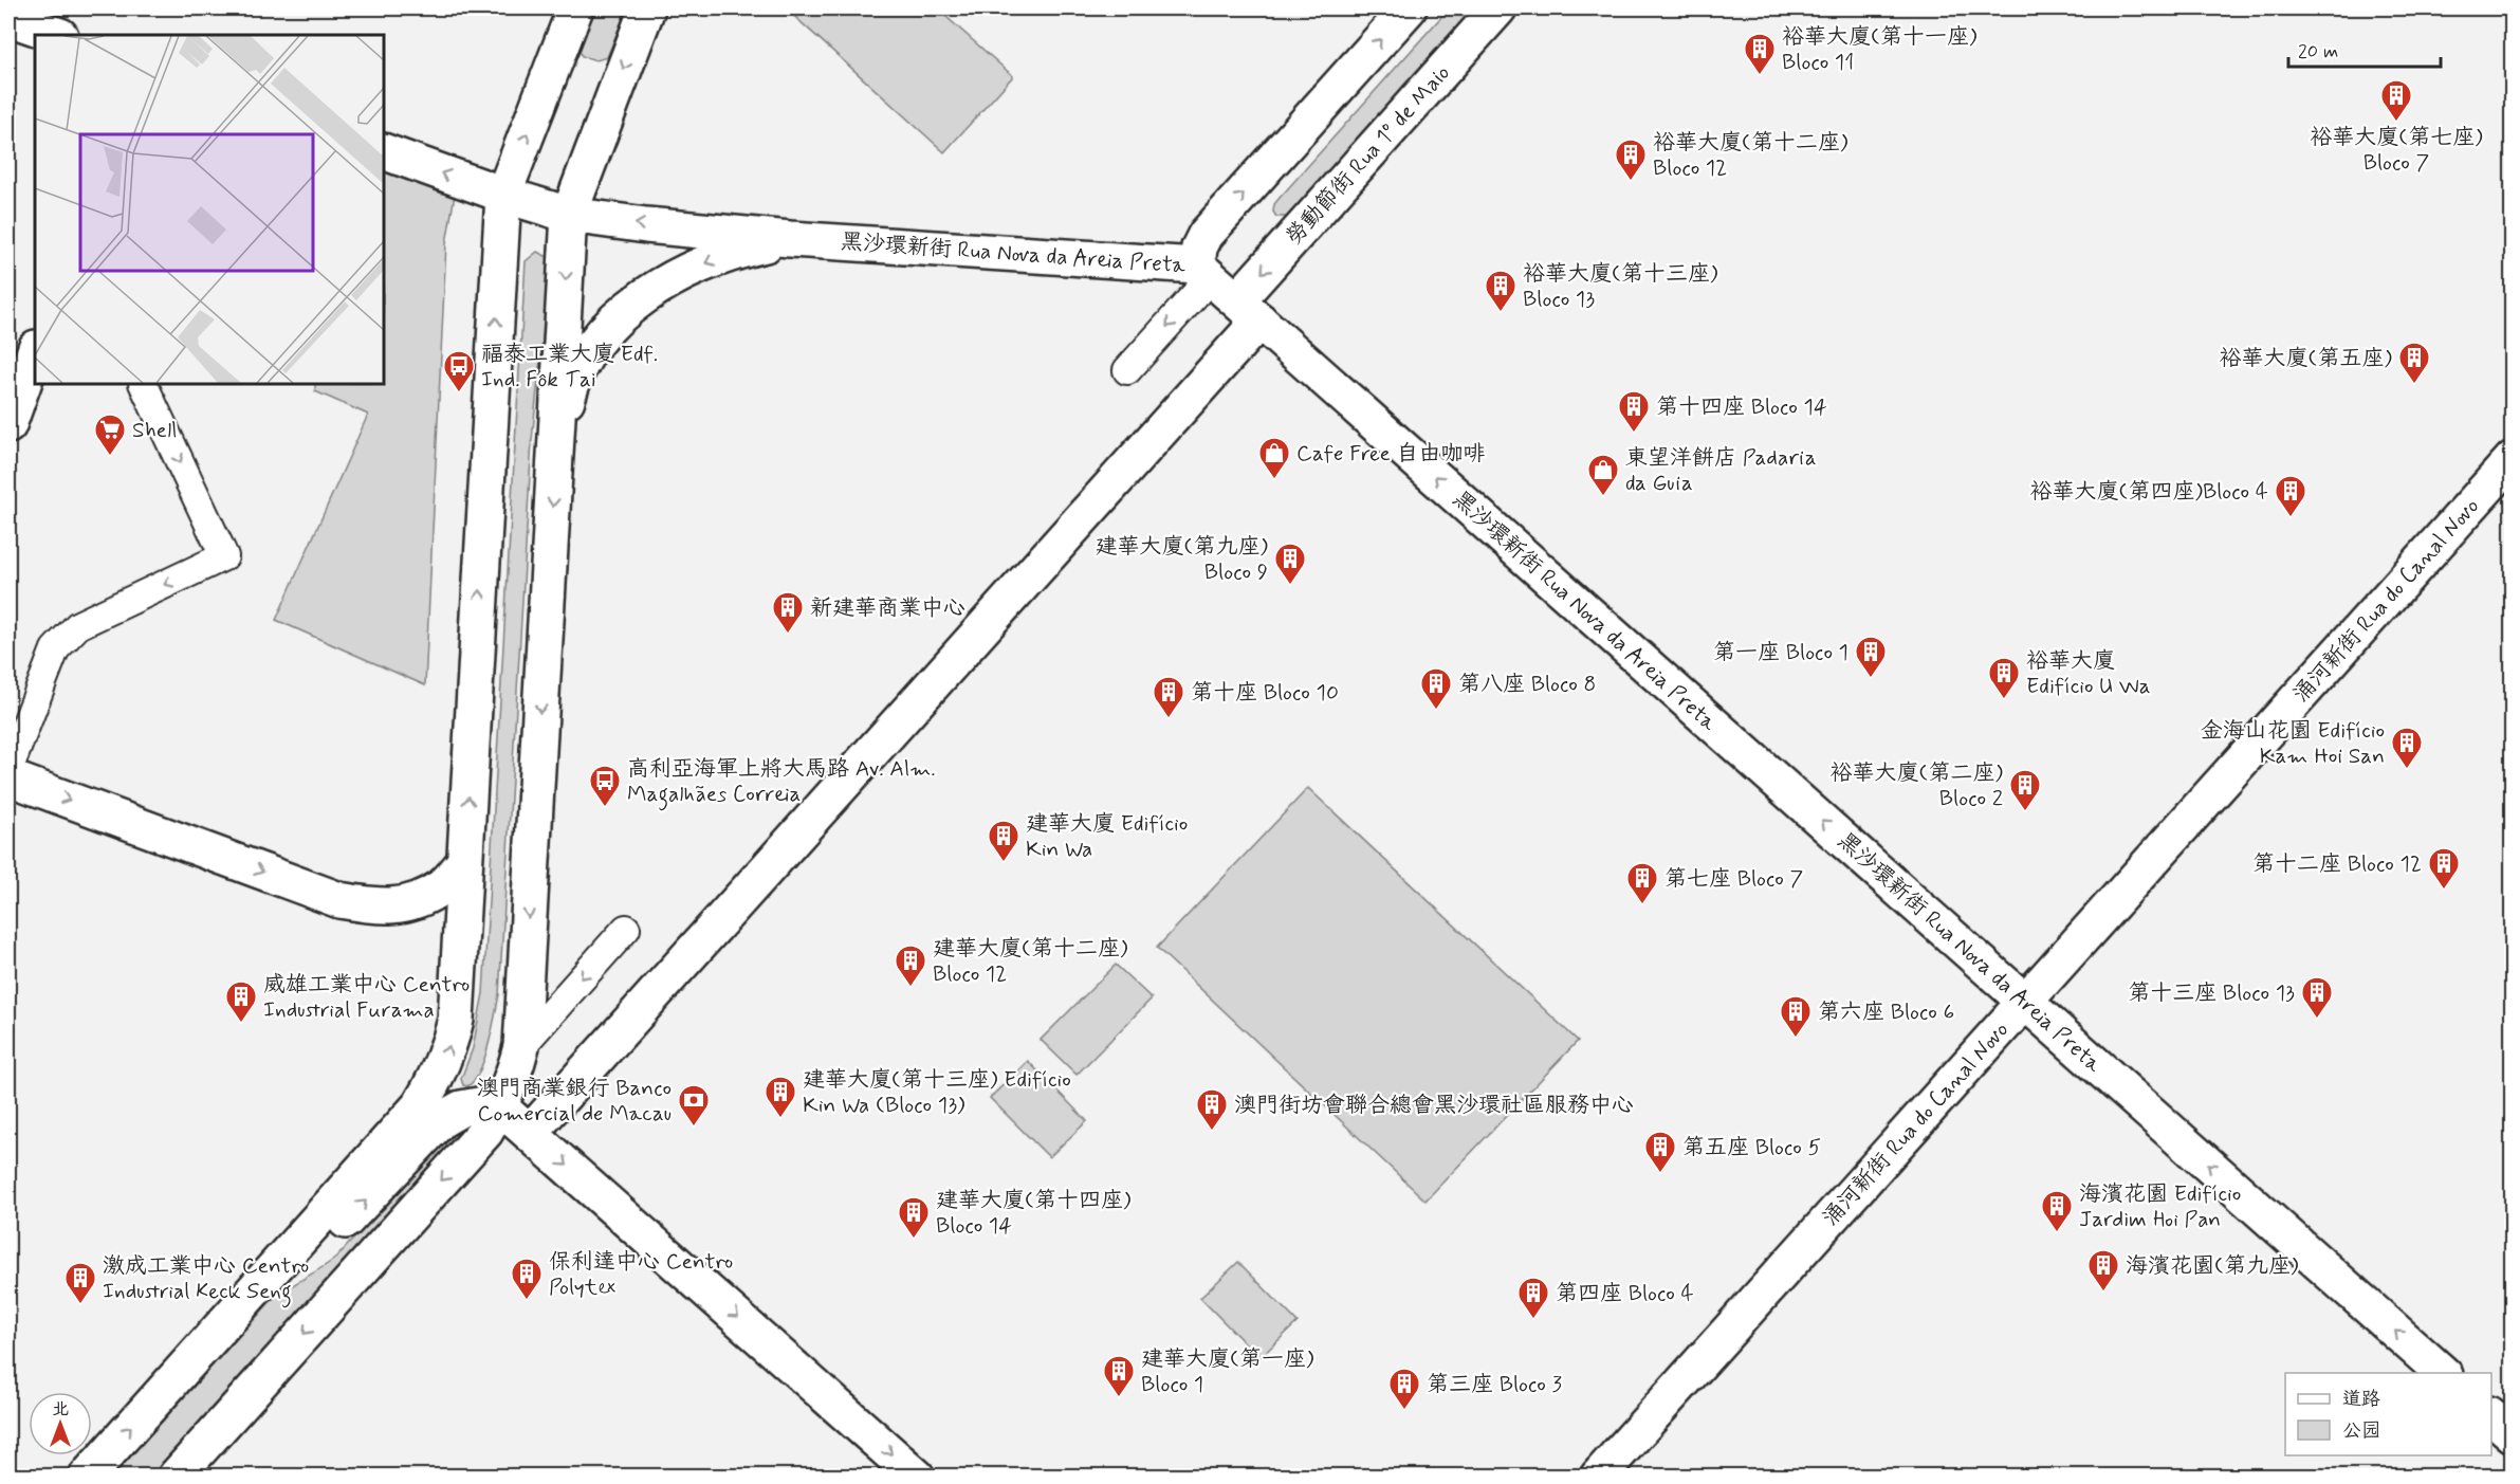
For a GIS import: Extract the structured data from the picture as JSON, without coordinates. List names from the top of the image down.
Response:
{
  "streets": {
    "main road": ["勞動節街 Rua 1º de Maio", "黑沙環新街 Rua Nova da Areia Preta", "涌河新街 Rua do Canal Novo"]
  },
  "crossings": [
    ["勞動節街 Rua 1º de Maio", "黑沙環新街 Rua Nova da Areia Preta"],
    ["黑沙環新街 Rua Nova da Areia Preta", "涌河新街 Rua do Canal Novo"]
  ],
  "one_way": ["黑沙環新街 Rua Nova da Areia Preta"],
  "places": {
    "building": [
      "裕華大廈(第十一座) Bloco 11",
      "裕華大廈(第七座) Bloco 7",
      "裕華大廈(第十二座) Bloco 12",
      "裕華大廈(第十三座) Bloco 13",
      "裕華大廈(第五座)",
      "第十四座 Bloco 14",
      "裕華大廈(第四座)Bloco 4",
      "建華大廈(第九座) Bloco 9",
      "新建華商業中心",
      "第一座 Bloco 1",
      "裕華大廈 Edifício U Wa",
      "第八座 Bloco 8",
      "第十座 Bloco 10",
      "金海山花園 Edifício Kam Hoi San",
      "裕華大廈(第二座) Bloco 2",
      "建華大廈 Edifício Kin Wa",
      "第十二座 Bloco 12",
      "第七座 Bloco 7",
      "建華大廈(第十二座) Bloco 12",
      "第十三座 Bloco 13",
      "威雄工業中心 Centro Industrial Furama",
      "第六座 Bloco 6",
      "建華大廈(第十三座) Edifício Kin Wa (Bloco 13)",
      "澳門街坊會聯合總會黑沙環社區服務中心",
      "第五座 Bloco 5",
      "海濱花園 Edifício Jardim Hoi Pan",
      "建華大廈(第十四座) Bloco 14",
      "海濱花園(第九座)",
      "保利達中心 Centro Polytex",
      "激成工業中心 Centro Industrial Keck Seng",
      "第四座 Bloco 4",
      "建華大廈(第一座) Bloco 1",
      "第三座 Bloco 3"
    ],
    "bus stop": ["福泰工業大廈 Edf. Ind. Fôk Tai", "高利亞海軍上將大馬路 Av. Alm. Magalhães Correia"],
    "supermarket": ["Shell"],
    "shop": ["Cafe Free 自由咖啡", "東望洋餅店 Padaria da Guia"],
    "bank": ["澳門商業銀行 Banco Comercial de Macau"]
  },
  "legend": ["道路", "公园"],
  "scale_bar": "20 m",
  "north": "top"
}
